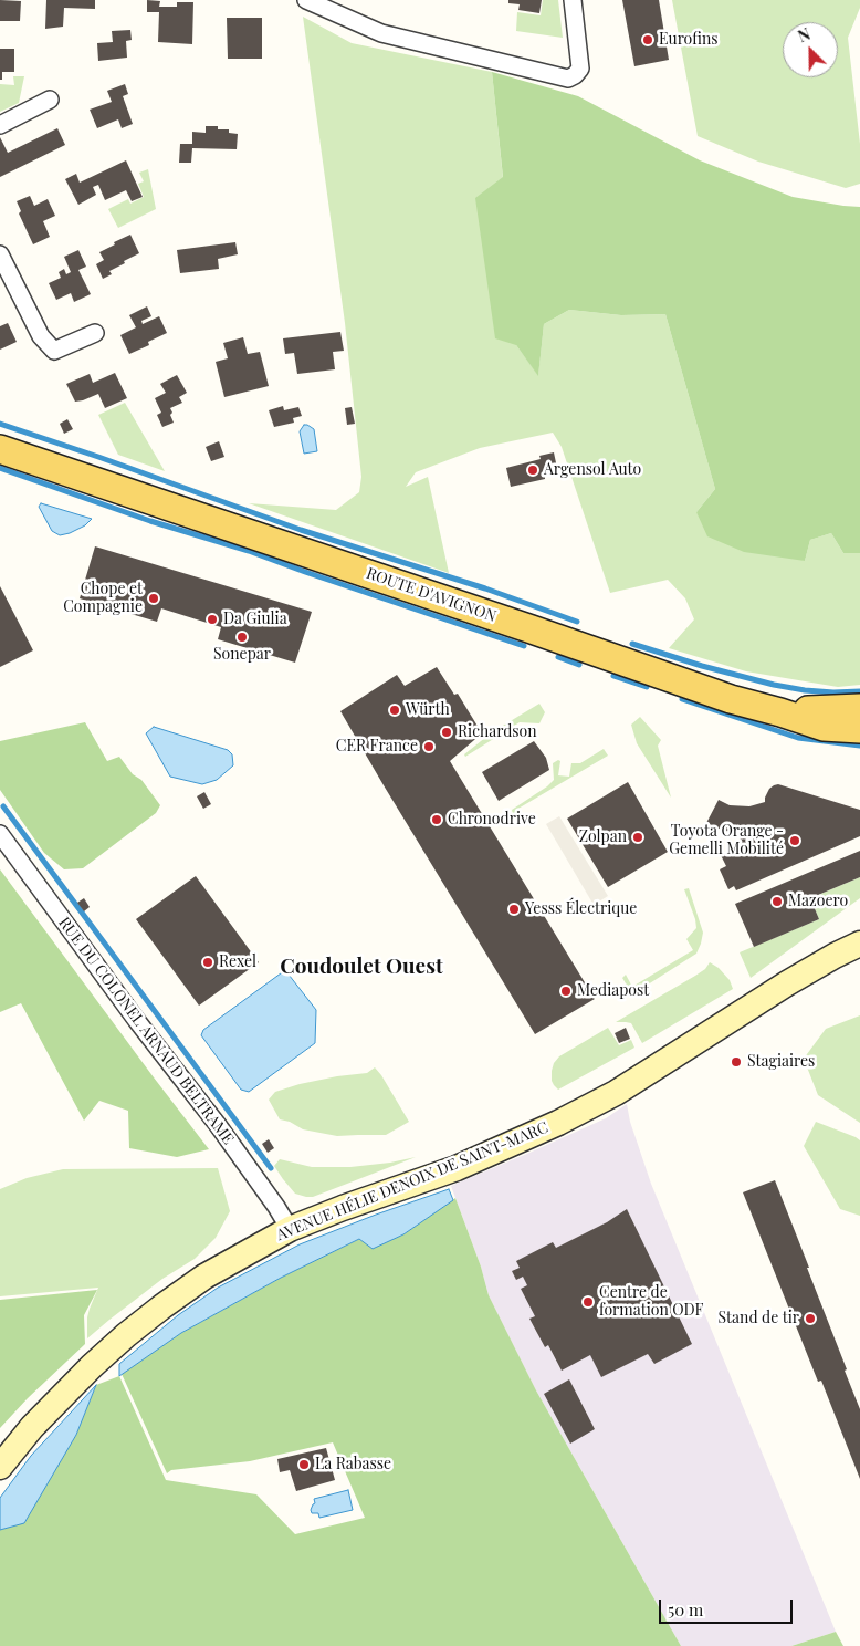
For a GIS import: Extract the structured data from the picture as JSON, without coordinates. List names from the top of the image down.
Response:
{
  "streets": {
    "main road": ["ROUTE D'AVIGNON"],
    "street": ["RUE DU COLONEL ARNAUD BELTRAME", "AVENUE HÉLIE DENOIX DE SAINT-MARC"]
  },
  "crossings": [
    ["RUE DU COLONEL ARNAUD BELTRAME", "AVENUE HÉLIE DENOIX DE SAINT-MARC"]
  ],
  "districts": ["Coudoulet Ouest"],
  "places": [
    "Eurofins",
    "Argensol Auto",
    "Chope et Compagnie",
    "Da Giulia",
    "Sonepar",
    "Würth",
    "Richardson",
    "CER France",
    "Chronodrive",
    "Zolpan",
    "Toyota Orange - Gemelli Mobilité",
    "Mazoero",
    "Yesss Électrique",
    "Rexel",
    "Mediapost",
    "Stagiaires",
    "Centre de formation ODF",
    "Stand de tir",
    "La Rabasse"
  ],
  "scale_bar": "50 m",
  "north": "top left"
}
